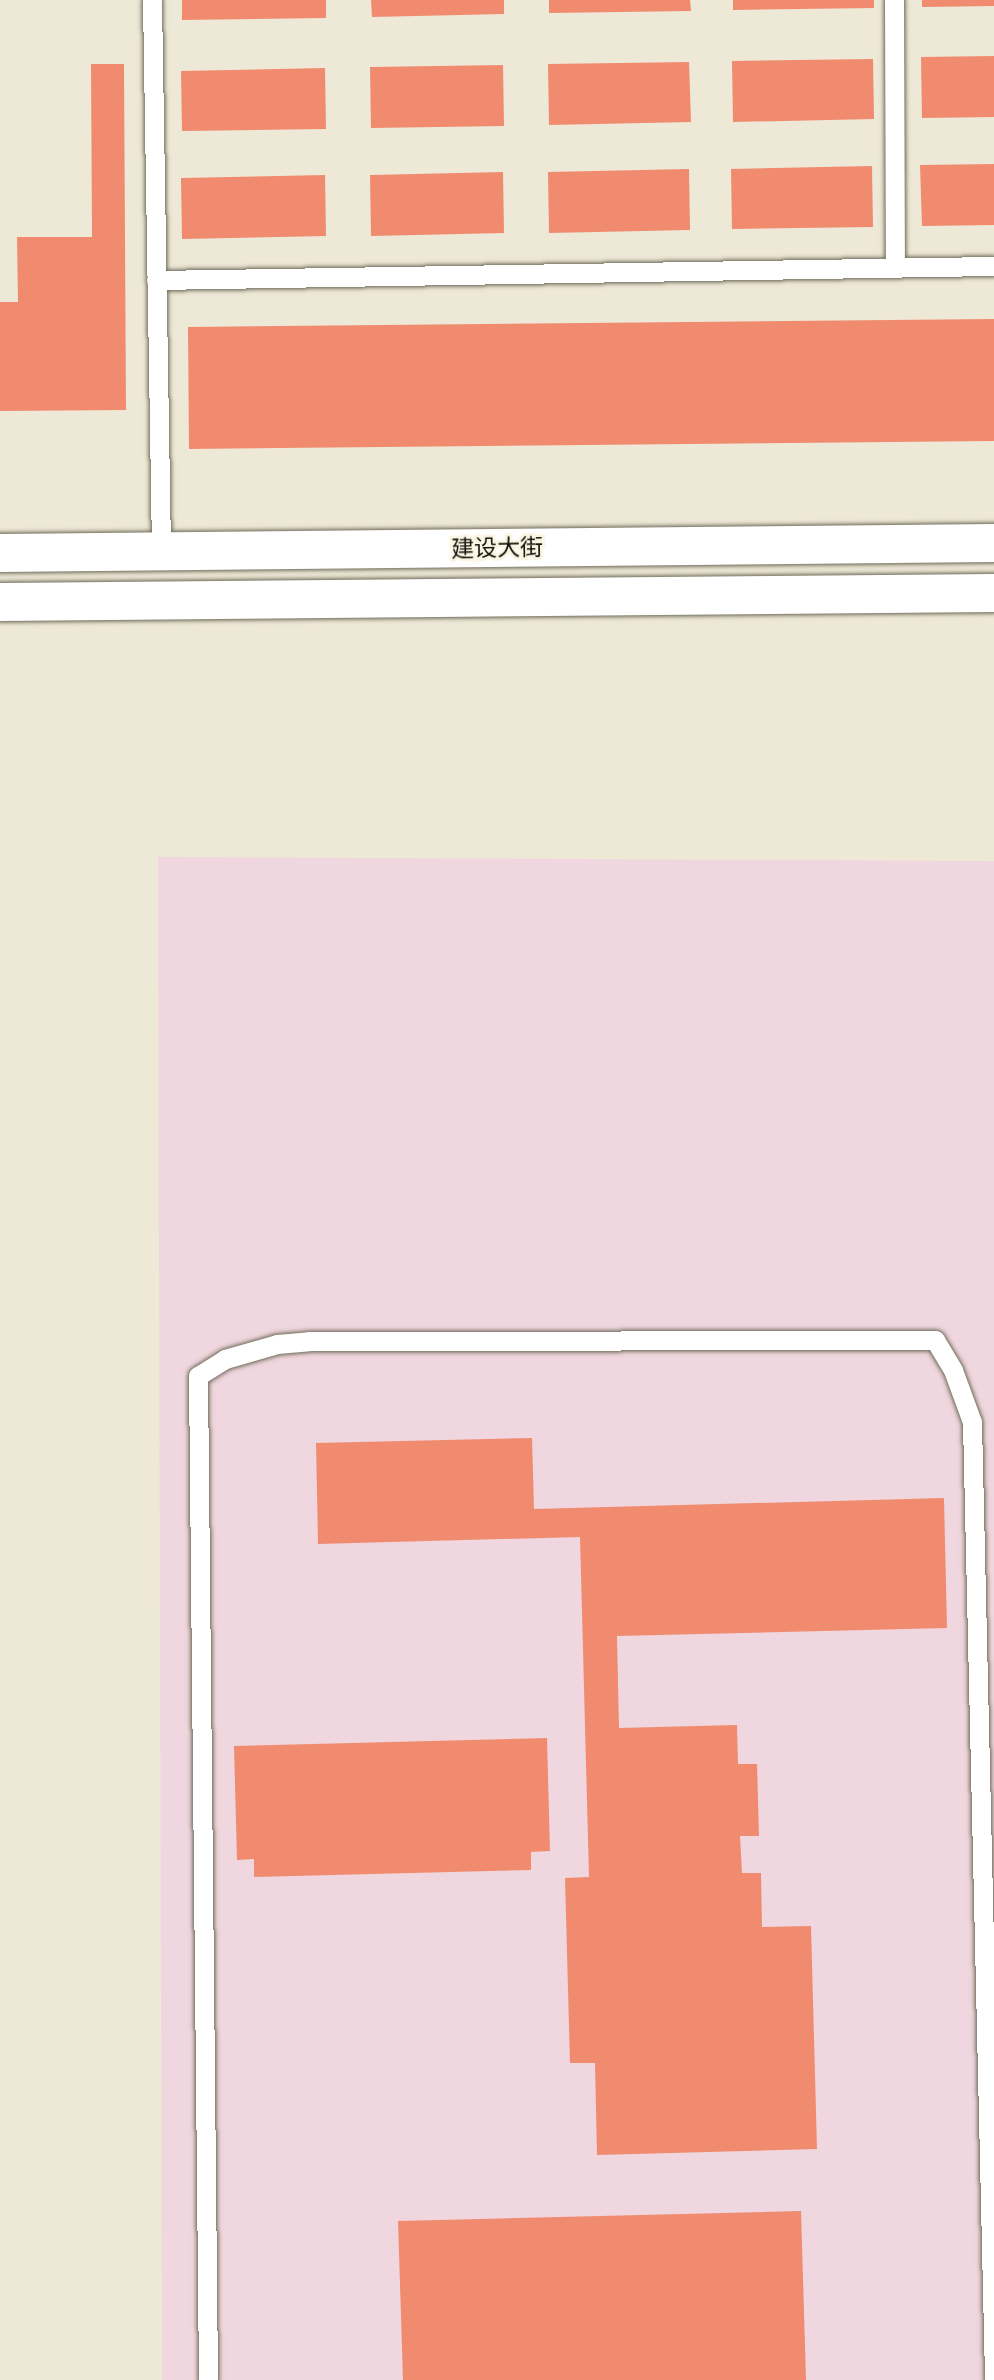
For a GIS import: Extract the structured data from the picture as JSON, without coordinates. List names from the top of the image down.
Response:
{
  "streets": {
    "street": ["建设大街"]
  }
}
